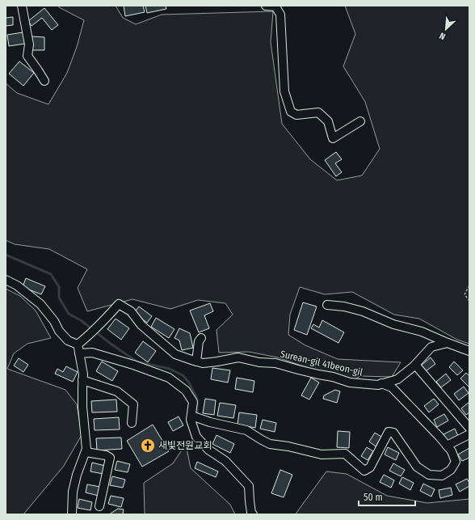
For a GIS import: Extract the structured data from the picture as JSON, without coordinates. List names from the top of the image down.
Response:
{
  "streets": {
    "lane": ["Surean-gil 41beon-gil"]
  },
  "places": {
    "church": ["새빛전원교회"]
  },
  "scale_bar": "50 m",
  "north": "bottom left"
}
